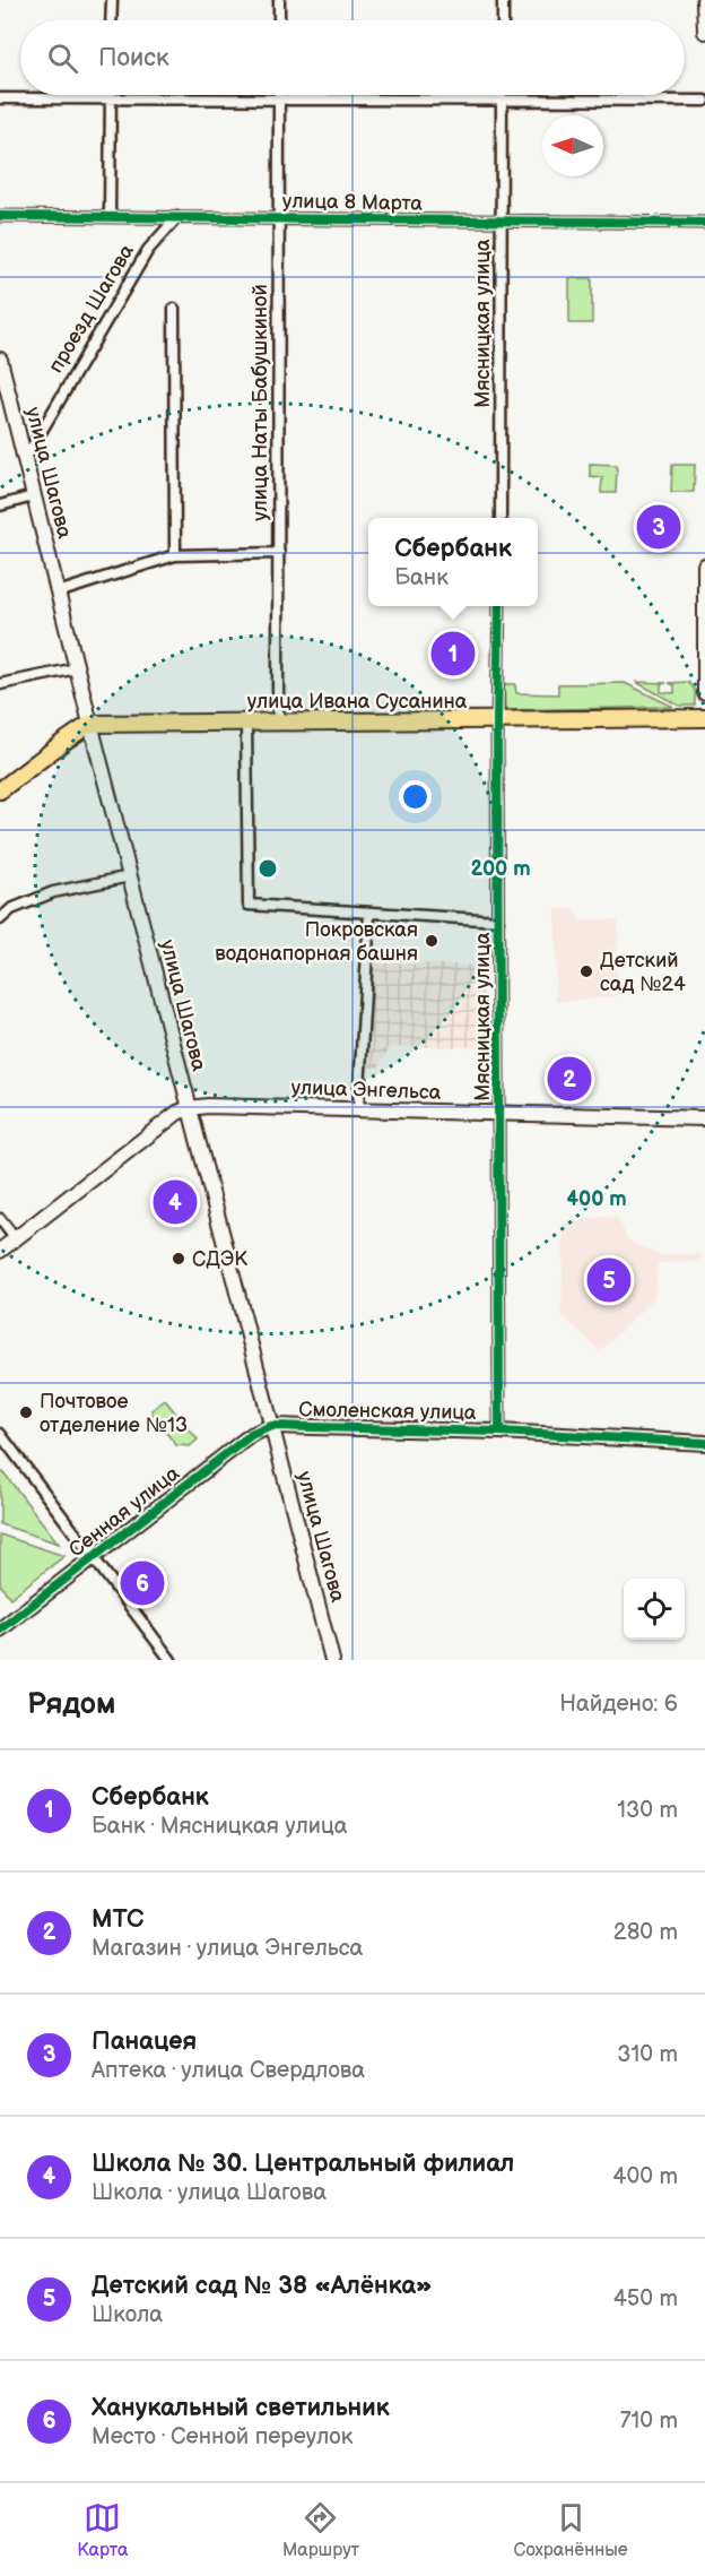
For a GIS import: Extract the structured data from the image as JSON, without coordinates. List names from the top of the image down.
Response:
{
  "streets": {
    "main road": [
      "улица Шагова",
      "улица Ивана Сусанина",
      "улица Энгельса",
      "Смоленская улица",
      "Сенная улица"
    ],
    "street": [
      "улица 8 Марта",
      "проезд Шагова",
      "Мясницкая улица",
      "улица Наты Бабушкиной"
    ]
  },
  "crossings": [
    ["улица 8 Марта", "проезд Шагова"],
    ["улица 8 Марта", "Мясницкая улица"],
    ["улица 8 Марта", "улица Наты Бабушкиной"],
    ["проезд Шагова", "улица Шагова"],
    ["Мясницкая улица", "улица Ивана Сусанина"],
    ["Мясницкая улица", "улица Энгельса"],
    ["Мясницкая улица", "Смоленская улица"],
    ["улица Наты Бабушкиной", "улица Ивана Сусанина"],
    ["улица Шагова", "улица Ивана Сусанина"],
    ["улица Шагова", "улица Энгельса"],
    ["улица Шагова", "Смоленская улица"],
    ["улица Шагова", "Сенная улица"],
    ["Смоленская улица", "Сенная улица"]
  ],
  "places": [
    "Покровская водонапорная башня",
    "Детский сад №24",
    "СДЭК",
    "Почтовое отделение №13"
  ],
  "north": "left",
  "page": {
    "search": "Поиск",
    "pins": [
      "3",
      "1",
      "2",
      "4",
      "5",
      "6"
    ],
    "popup": ["Сбербанк", "Банк"],
    "heading": ["Рядом", "Найдено: 6"],
    "list": [
      {
        "mark": "1",
        "name": "Сбербанк",
        "note": "Банк · Мясницкая улица",
        "value": "130 m"
      },
      {
        "mark": "2",
        "name": "МТС",
        "note": "Магазин · улица Энгельса",
        "value": "280 m"
      },
      {
        "mark": "3",
        "name": "Панацея",
        "note": "Аптека · улица Свердлова",
        "value": "310 m"
      },
      {
        "mark": "4",
        "name": "Школа № 30. Центральный филиал",
        "note": "Школа · улица Шагова",
        "value": "400 m"
      },
      {
        "mark": "5",
        "name": "Детский сад № 38 «Алёнка»",
        "note": "Школа",
        "value": "450 m"
      },
      {
        "mark": "6",
        "name": "Ханукальный светильник",
        "note": "Место · Сенной переулок",
        "value": "710 m"
      }
    ],
    "nav": ["Карта", "Маршрут", "Сохранённые"]
  },
  "rings": ["200 m", "400 m"]
}
